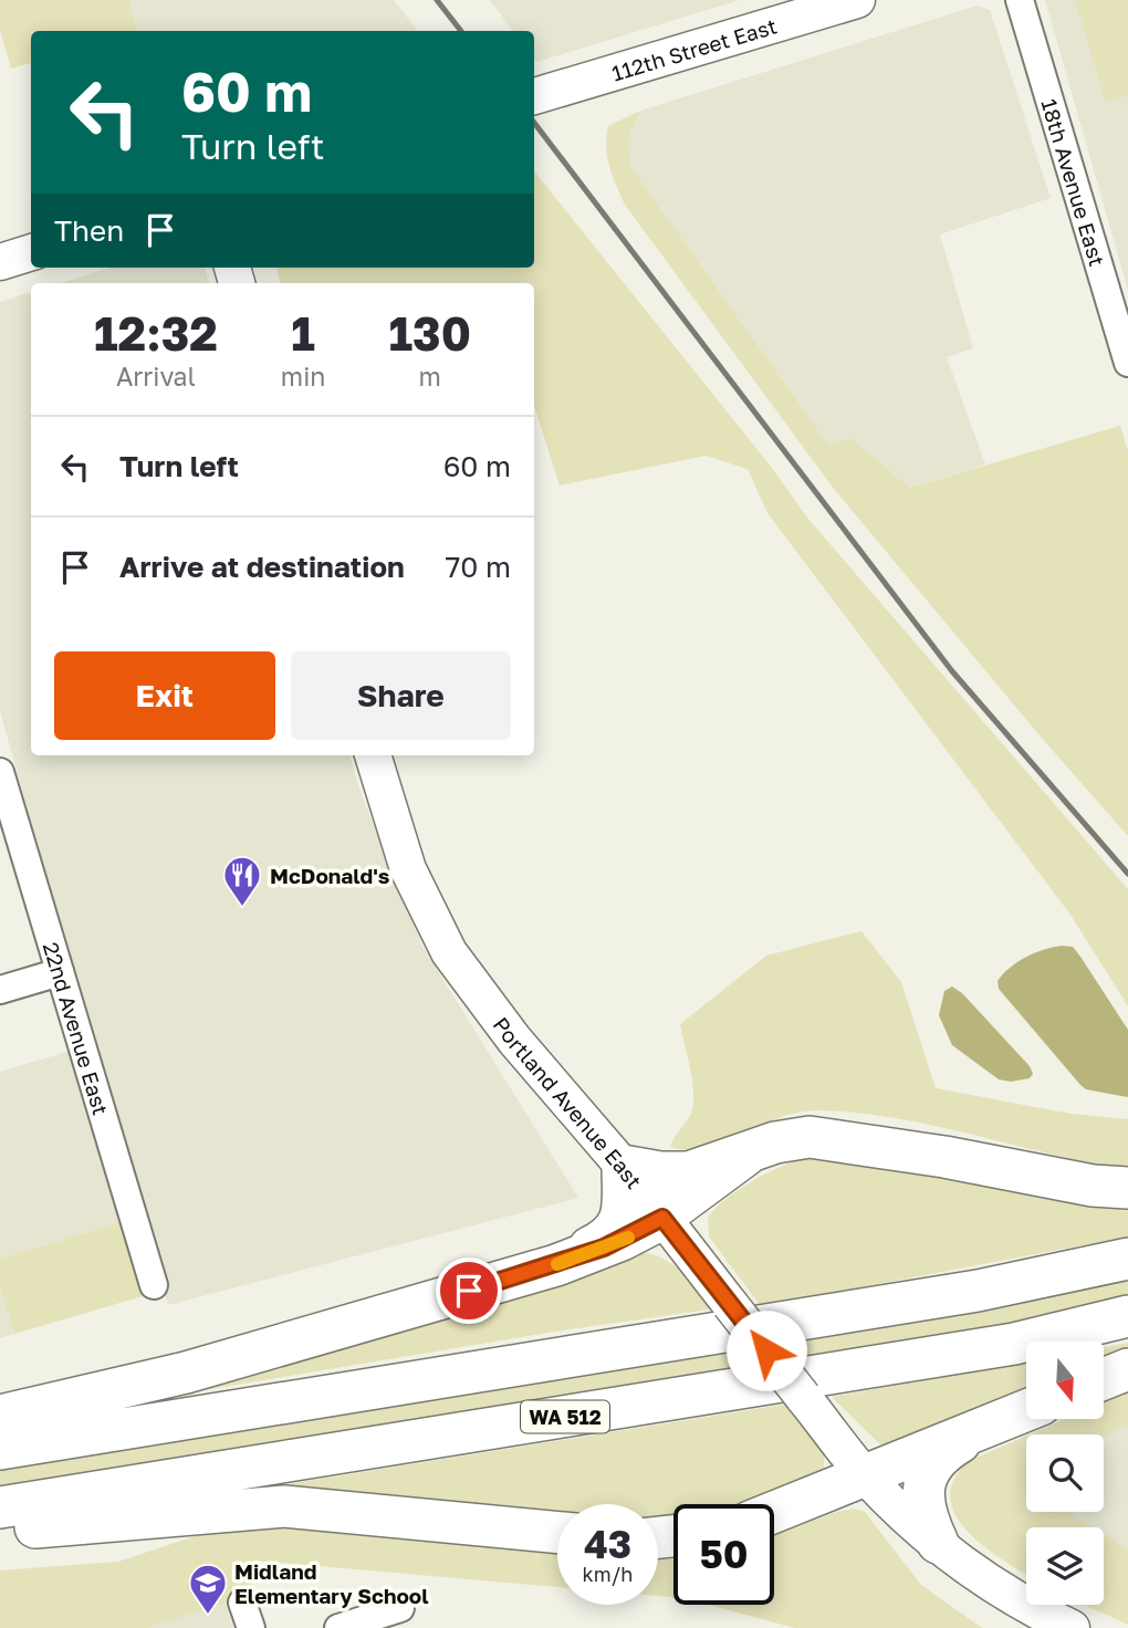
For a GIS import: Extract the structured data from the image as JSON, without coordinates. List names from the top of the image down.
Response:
{
  "streets": {
    "highway": ["WA 512"],
    "main road": ["112th Street East", "Portland Avenue East"],
    "street": ["18th Avenue East", "22nd Avenue East"]
  },
  "places": {
    "restaurant": ["McDonald's"],
    "school or university": ["Midland Elementary School"]
  },
  "north": "bottom",
  "page": {
    "turn": ["60 m", "Turn left"],
    "then": "Then",
    "eta": [
      "12:32",
      "Arrival",
      "1",
      "min",
      "130",
      "m"
    ],
    "list": [
      {
        "name": "Turn left",
        "value": "60 m"
      },
      {
        "name": "Arrive at destination",
        "value": "70 m"
      }
    ],
    "buttons": ["Exit", "Share"],
    "speed": "43 km/h",
    "limit": "50"
  }
}
